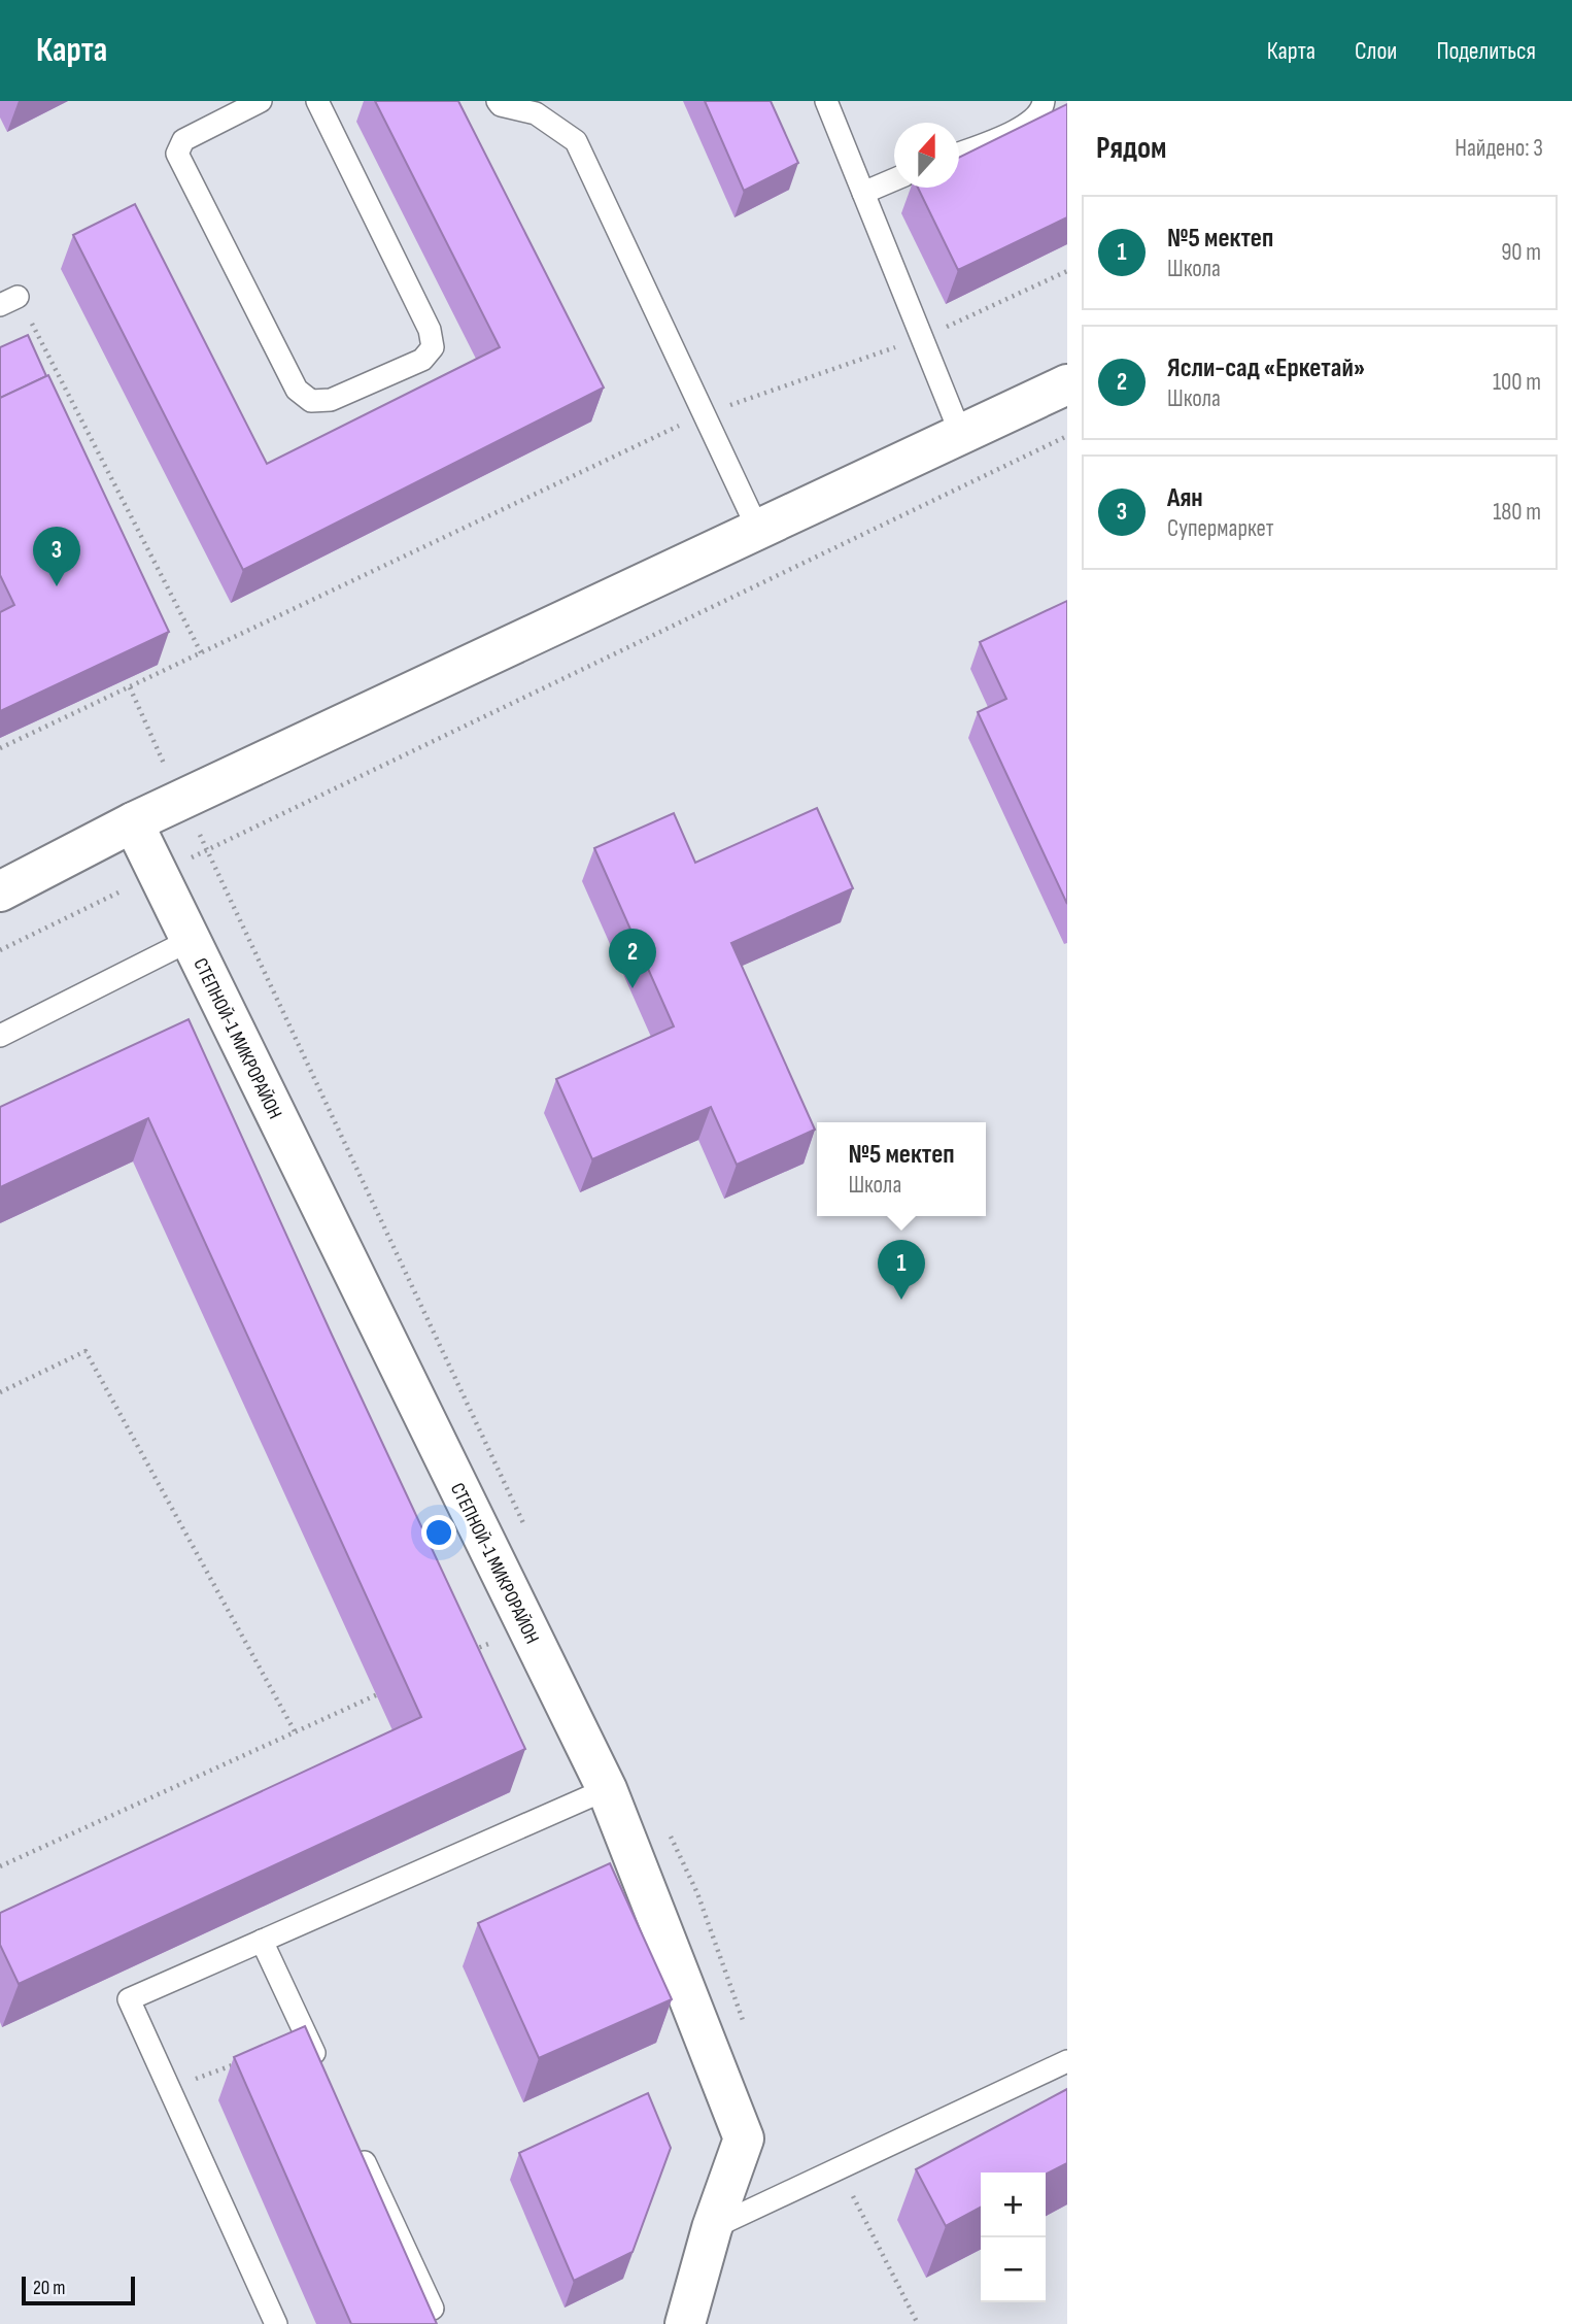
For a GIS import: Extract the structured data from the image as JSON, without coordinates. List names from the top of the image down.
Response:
{
  "streets": {
    "street": ["СТЕПНОЙ-1 МИКРОРАЙОН"]
  },
  "scale_bar": "20 m",
  "north": "top",
  "page": {
    "header": "Карта",
    "nav": ["Карта", "Слои", "Поделиться"],
    "heading": ["Рядом", "Найдено: 3"],
    "list": [
      {
        "mark": "1",
        "name": "№5 мектеп",
        "note": "Школа",
        "value": "90 m"
      },
      {
        "mark": "2",
        "name": "Ясли-сад «Еркетай»",
        "note": "Школа",
        "value": "100 m"
      },
      {
        "mark": "3",
        "name": "Аян",
        "note": "Супермаркет",
        "value": "180 m"
      }
    ],
    "pins": ["3", "2", "1"],
    "popup": ["№5 мектеп", "Школа"],
    "map_buttons": ["+", "−"],
    "scale": "20 m"
  }
}
